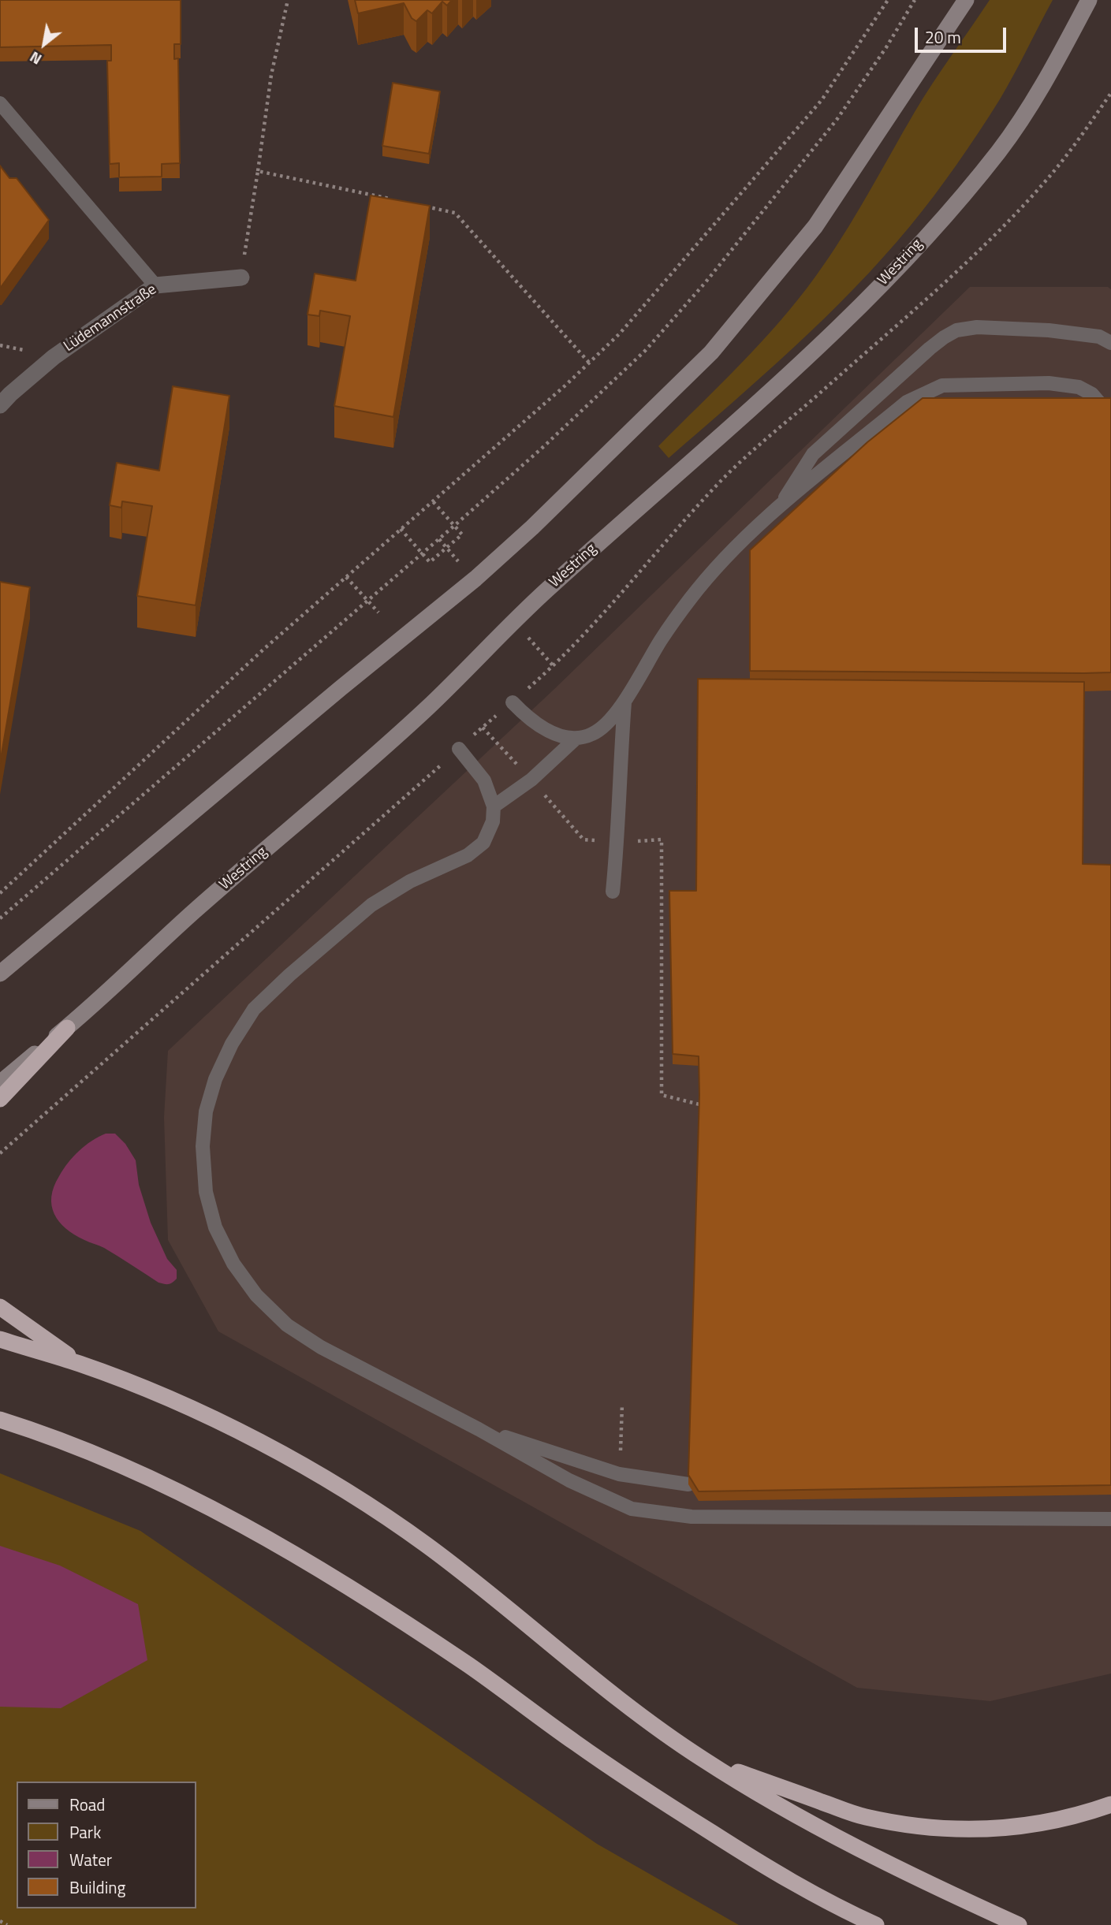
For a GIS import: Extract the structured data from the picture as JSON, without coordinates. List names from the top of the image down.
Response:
{
  "streets": {
    "main road": ["Westring"],
    "street": ["Lüdemannstraße"]
  },
  "legend": [
    "Road",
    "Park",
    "Water",
    "Building"
  ],
  "scale_bar": "20 m",
  "north": "bottom left"
}
